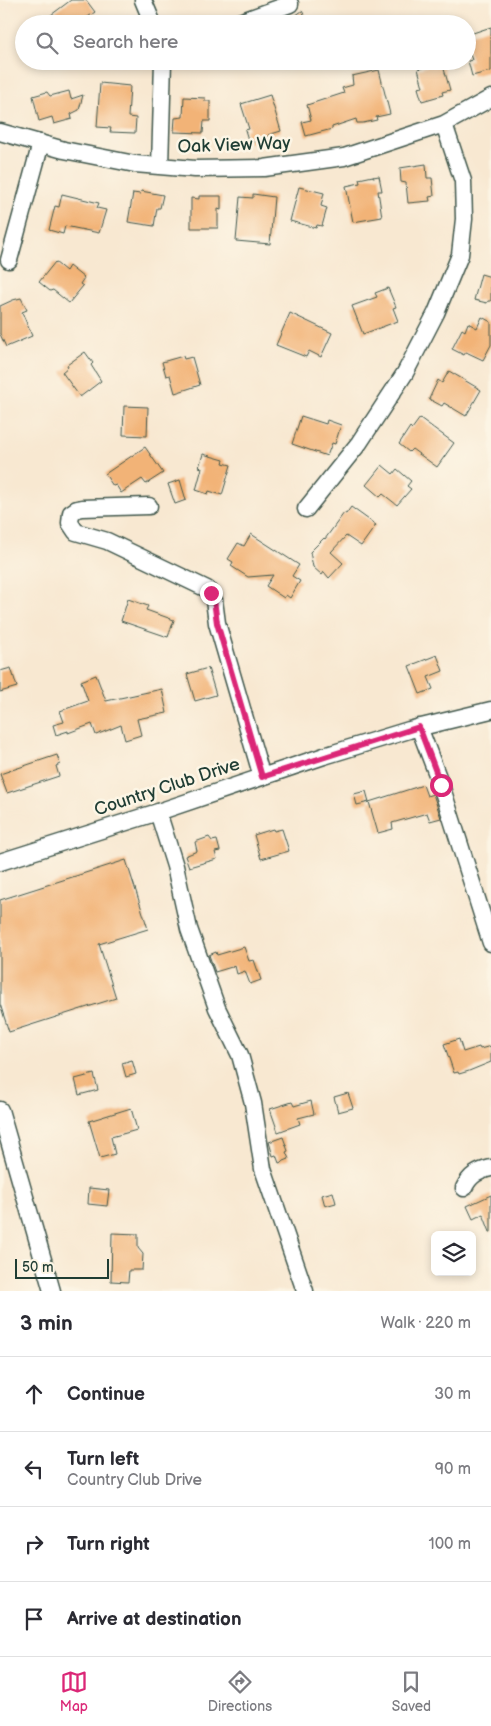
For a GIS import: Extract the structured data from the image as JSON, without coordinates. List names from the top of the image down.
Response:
{
  "streets": {
    "street": ["Oak View Way", "Country Club Drive"]
  },
  "scale_bar": "50 m",
  "page": {
    "search": "Search here",
    "scale": "50 m",
    "heading": ["3 min", "Walk · 220 m"],
    "list": [
      ["Continue", "30 m"],
      ["Turn left", "Country Club Drive", "90 m"],
      ["Turn right", "100 m"],
      "Arrive at destination"
    ],
    "nav": ["Map", "Directions", "Saved"]
  }
}
